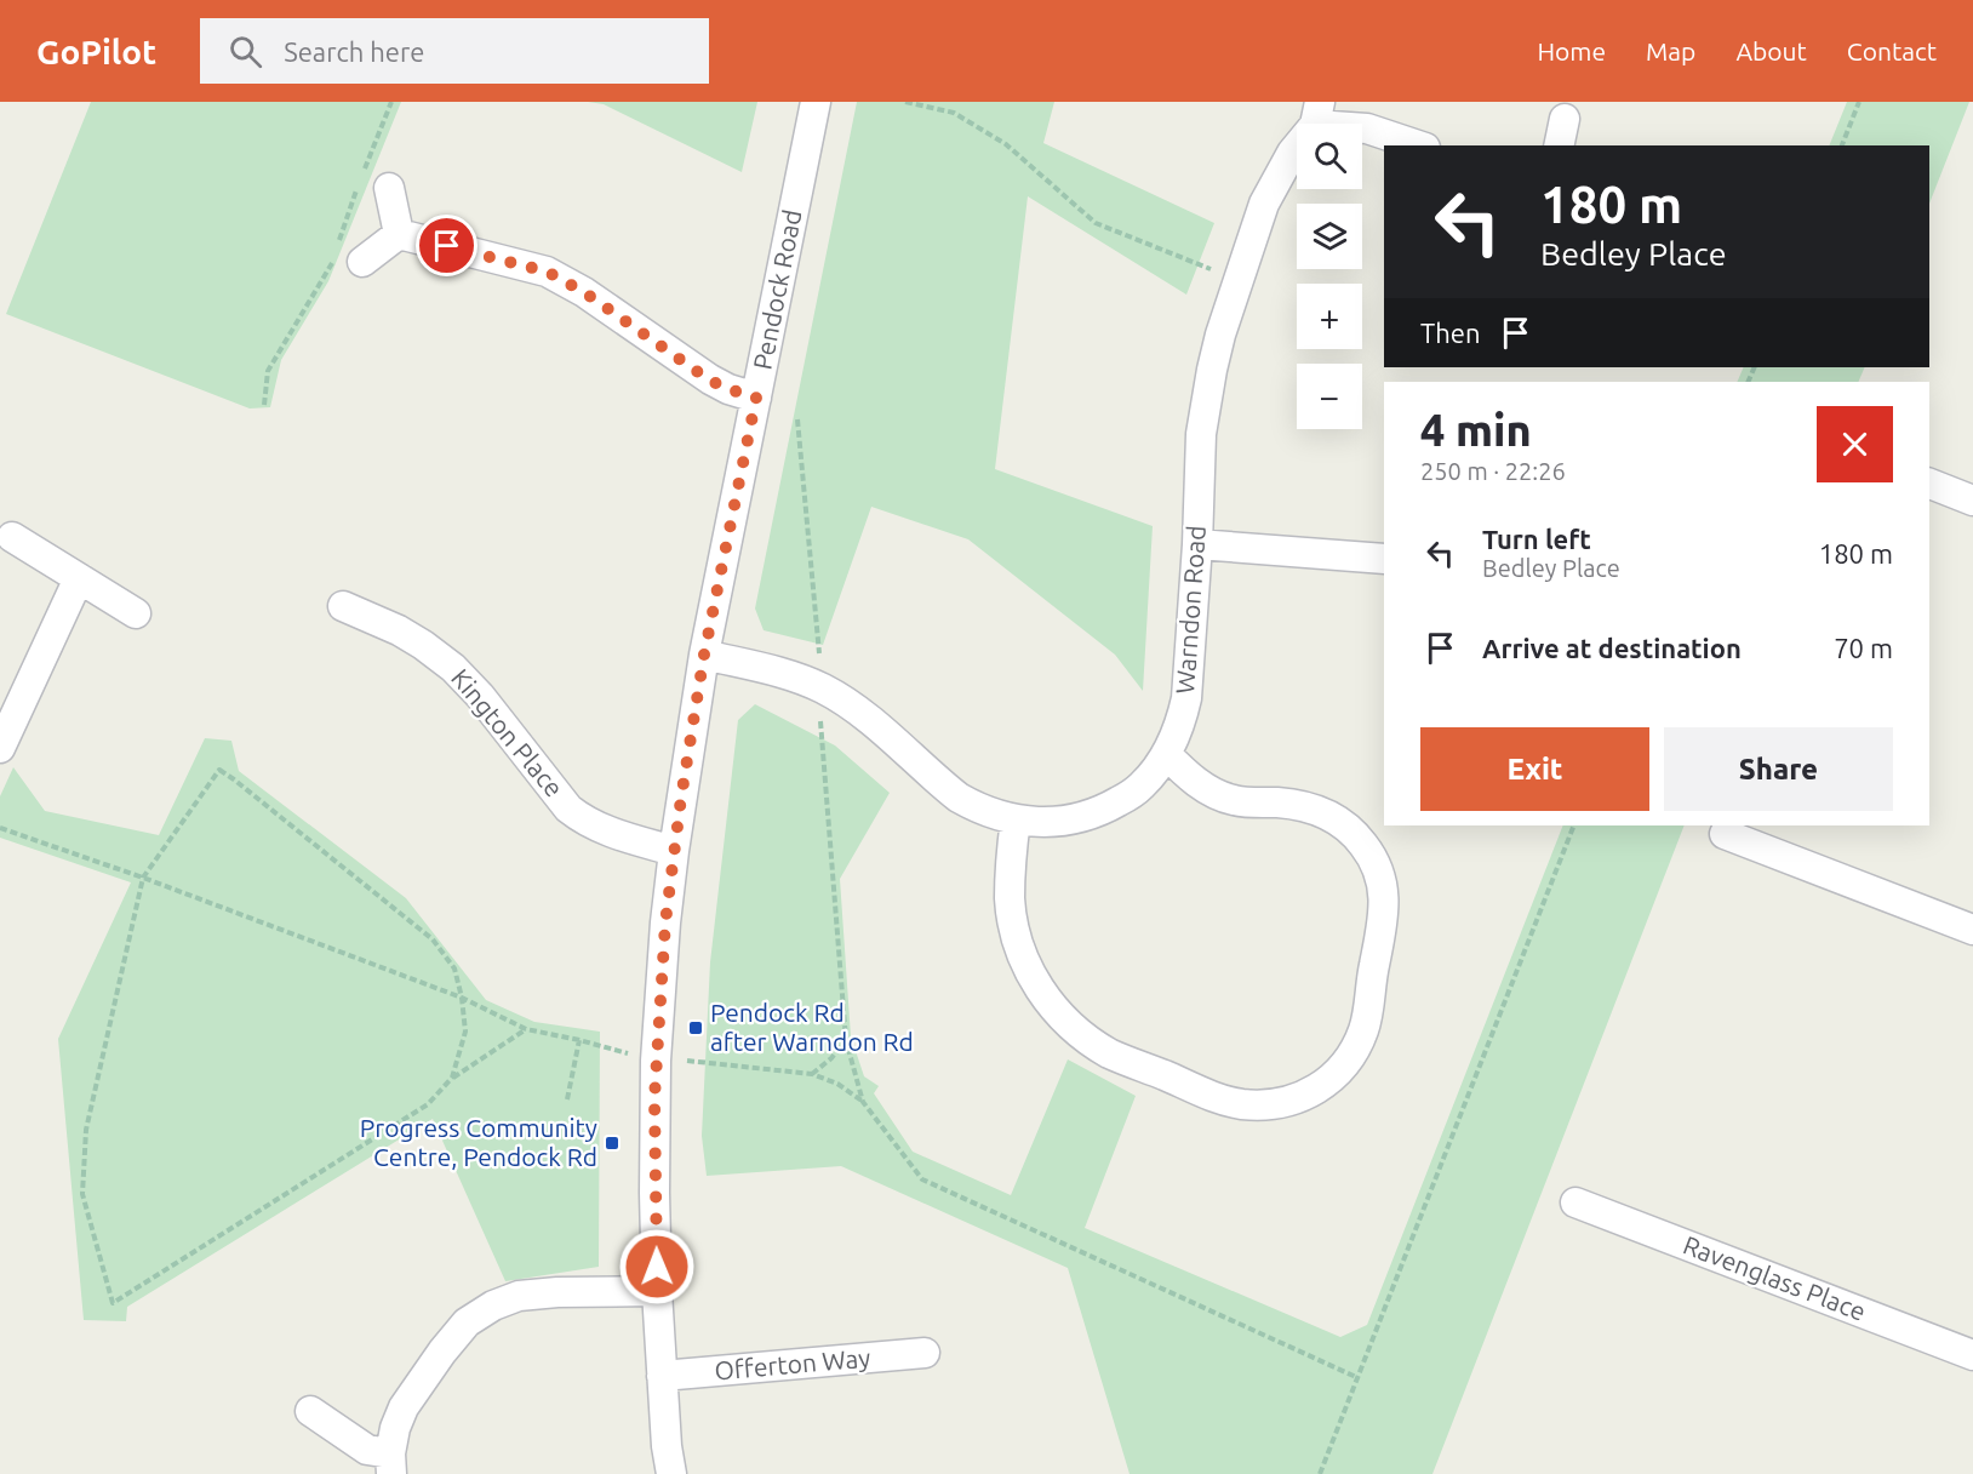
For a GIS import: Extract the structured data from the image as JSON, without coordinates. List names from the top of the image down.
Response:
{
  "streets": {
    "street": [
      "Pendock Road",
      "Warndon Road",
      "Kington Place",
      "Ravenglass Place",
      "Offerton Way"
    ]
  },
  "crossings": [
    ["Pendock Road", "Warndon Road"],
    ["Pendock Road", "Kington Place"],
    ["Pendock Road", "Offerton Way"]
  ],
  "places": {
    "transit": ["Pendock Rd after Warndon Rd", "Progress Community Centre, Pendock Rd"]
  },
  "page": {
    "header": "GoPilot",
    "search": "Search here",
    "nav": [
      "Home",
      "Map",
      "About",
      "Contact"
    ],
    "map_buttons": ["+", "−"],
    "turn": ["180 m", "Bedley Place"],
    "then": "Then",
    "heading": ["4 min", "250 m · 22:26"],
    "list": [
      {
        "name": "Turn left",
        "note": "Bedley Place",
        "value": "180 m"
      },
      {
        "name": "Arrive at destination",
        "value": "70 m"
      }
    ],
    "buttons": ["Exit", "Share"]
  }
}
